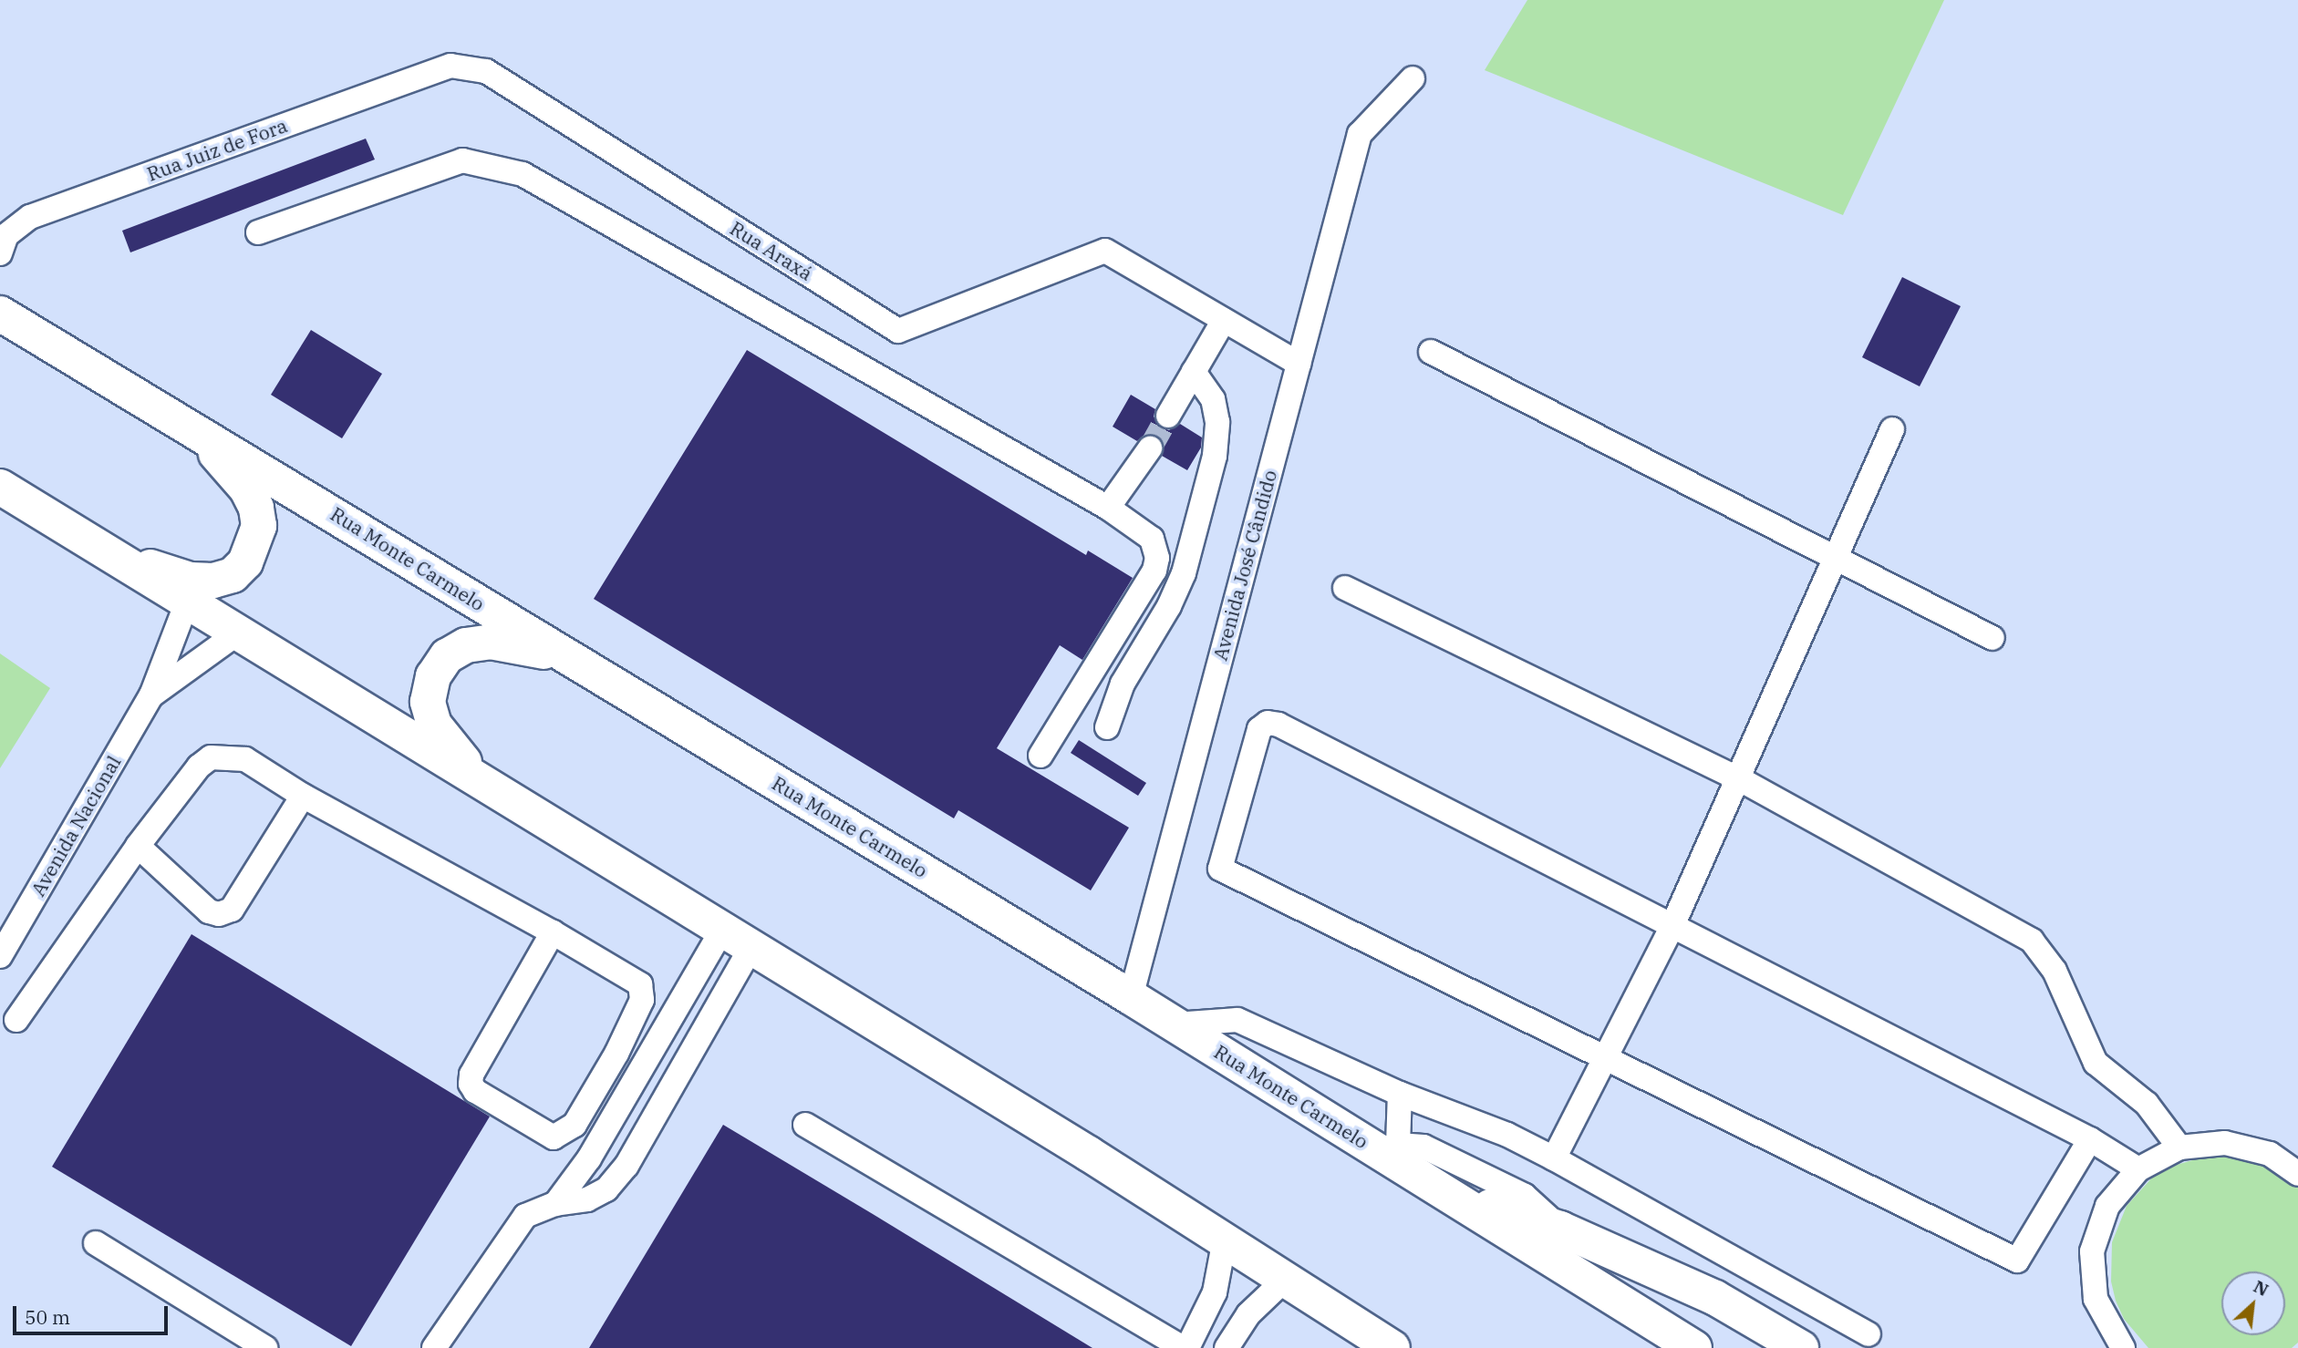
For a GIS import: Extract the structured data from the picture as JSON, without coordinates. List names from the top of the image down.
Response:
{
  "streets": {
    "highway": ["Rua Monte Carmelo"],
    "street": [
      "Rua Juiz de Fora",
      "Rua Araxá",
      "Avenida José Cândido",
      "Avenida Nacional"
    ]
  },
  "crossings": [
    ["Rua Juiz de Fora", "Rua Araxá"],
    ["Rua Monte Carmelo", "Avenida José Cândido"]
  ],
  "scale_bar": "50 m",
  "north": "top right"
}
